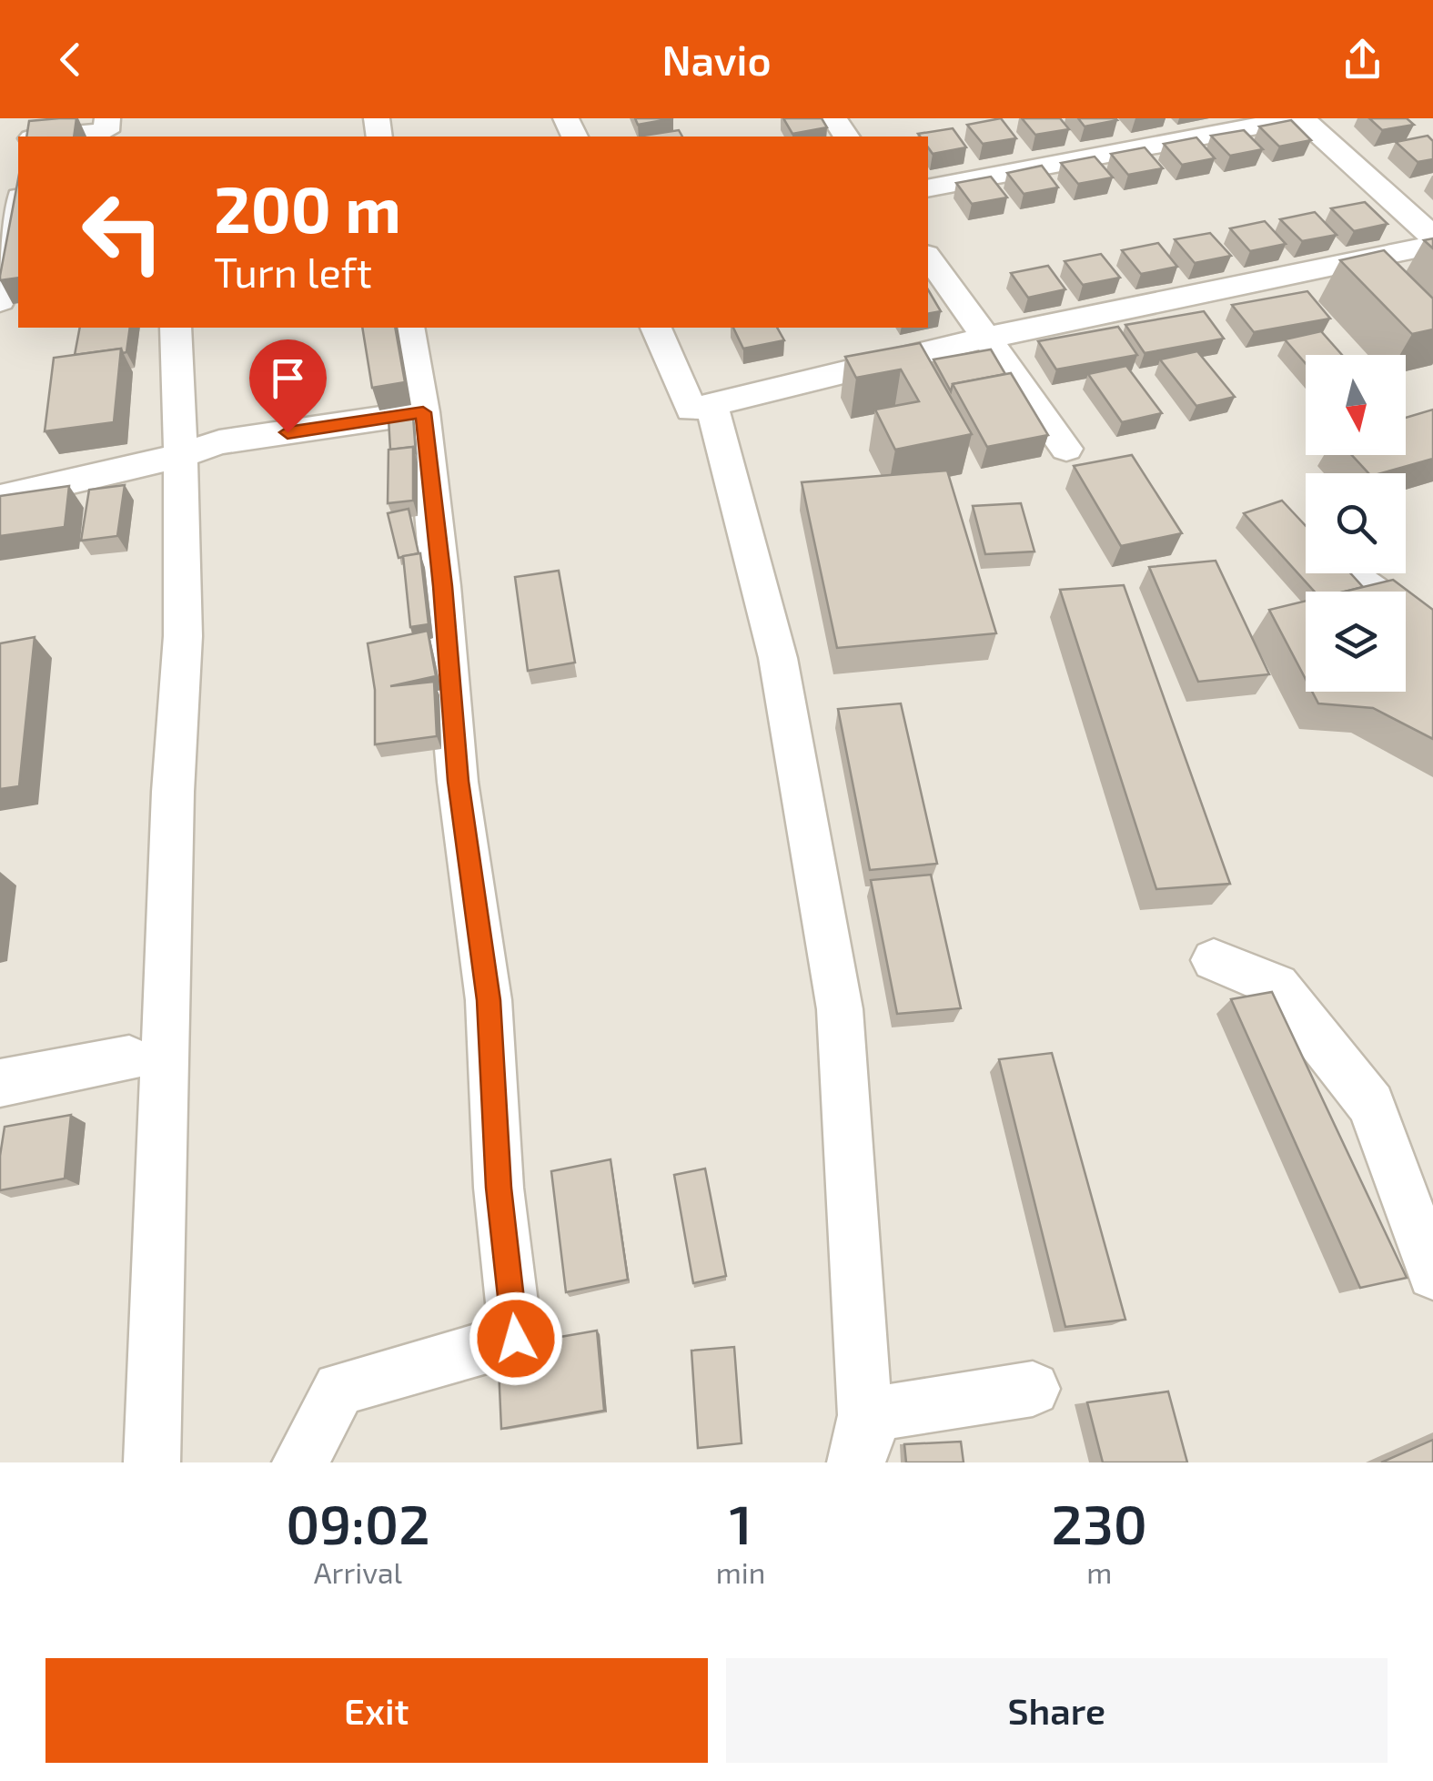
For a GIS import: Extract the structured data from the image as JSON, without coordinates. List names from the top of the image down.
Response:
{
  "north": "bottom",
  "page": {
    "header": "Navio",
    "turn": ["200 m", "Turn left"],
    "eta": [
      "09:02",
      "Arrival",
      "1",
      "min",
      "230",
      "m"
    ],
    "buttons": ["Exit", "Share"]
  }
}
